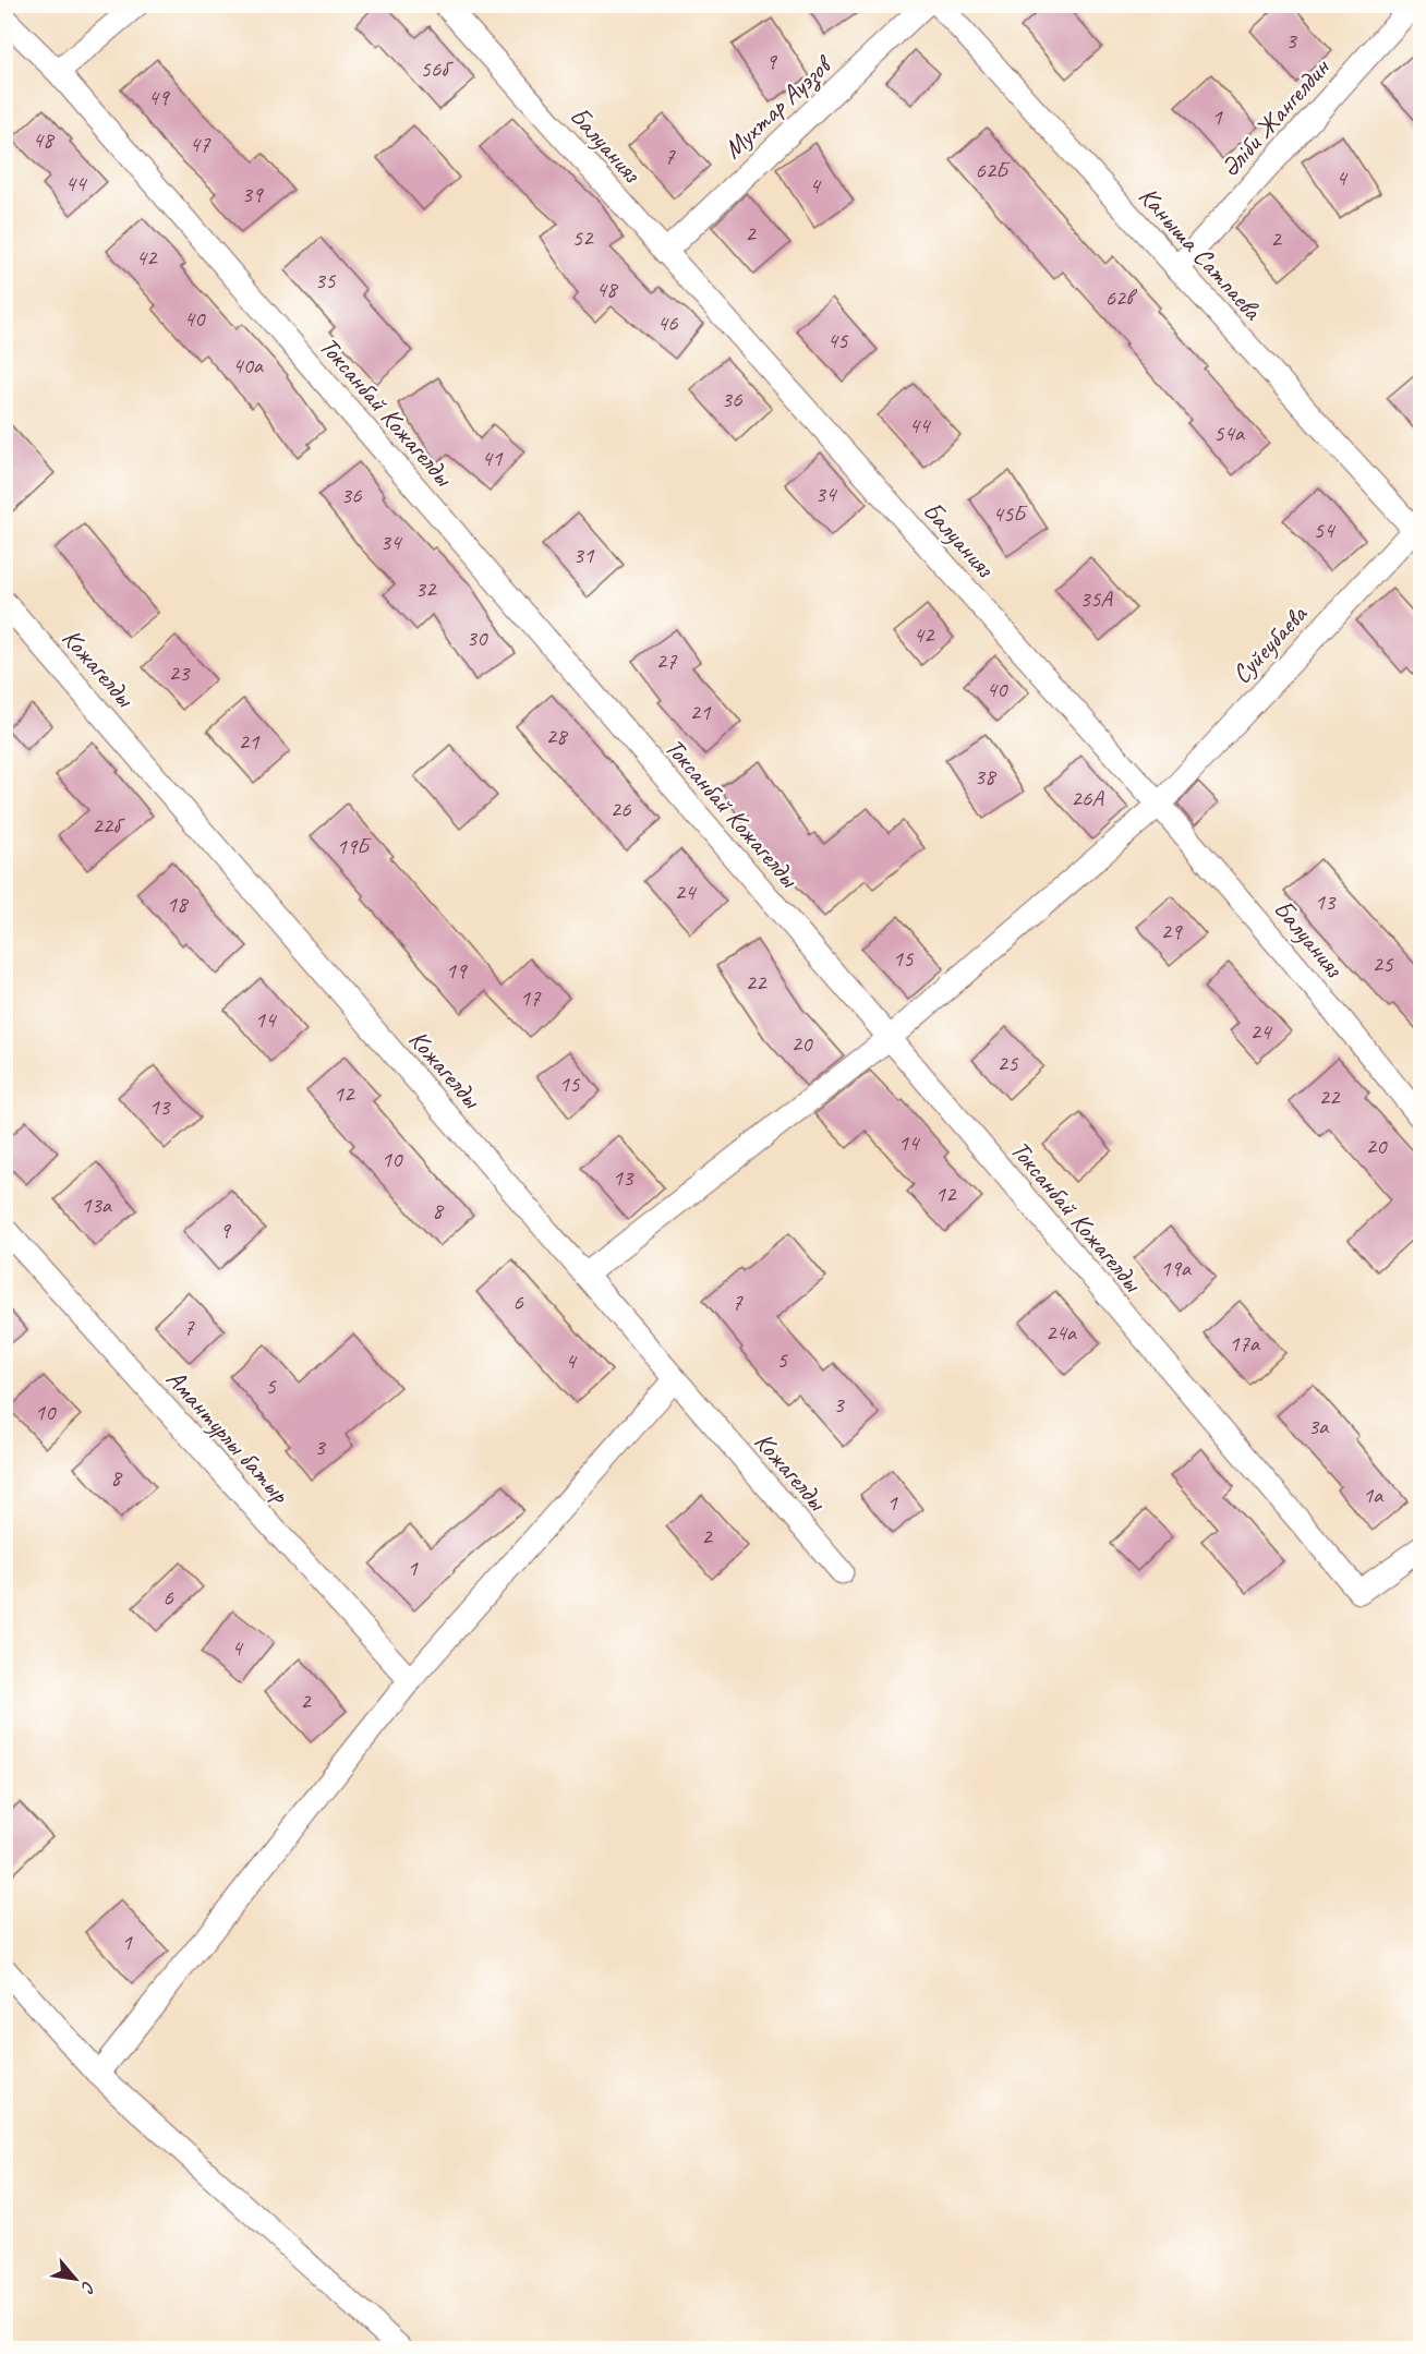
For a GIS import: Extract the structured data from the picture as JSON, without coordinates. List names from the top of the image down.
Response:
{
  "streets": {
    "street": [
      "Мухтар Ауэзов",
      "Әліби Жангелдин",
      "Балуанияз",
      "Каныша Сатпаева",
      "Токсанбай Кожагелды",
      "Суйеубаева",
      "Кожагелды",
      "Амантурлы батыр"
    ]
  },
  "crossings": [
    ["Мухтар Ауэзов", "Балуанияз"],
    ["Әліби Жангелдин", "Каныша Сатпаева"],
    ["Балуанияз", "Суйеубаева"],
    ["Каныша Сатпаева", "Суйеубаева"],
    ["Токсанбай Кожагелды", "Суйеубаева"],
    ["Суйеубаева", "Кожагелды"]
  ],
  "house_numbers": [
    "3",
    "9",
    "56б",
    "49",
    "1",
    "48",
    "47",
    "7",
    "62Б",
    "4",
    "44",
    "4",
    "39",
    "2",
    "52",
    "2",
    "42",
    "35",
    "48",
    "62в",
    "40",
    "46",
    "45",
    "40а",
    "36",
    "44",
    "54а",
    "41",
    "34",
    "36",
    "45Б",
    "54",
    "34",
    "31",
    "32",
    "35А",
    "42",
    "30",
    "27",
    "23",
    "40",
    "21",
    "28",
    "21",
    "38",
    "26А",
    "26",
    "22б",
    "19Б",
    "24",
    "13",
    "18",
    "29",
    "15",
    "25",
    "19",
    "22",
    "17",
    "14",
    "24",
    "20",
    "25",
    "15",
    "12",
    "22",
    "13",
    "14",
    "20",
    "10",
    "13",
    "12",
    "13а",
    "8",
    "9",
    "19а",
    "6",
    "7",
    "7",
    "24а",
    "17а",
    "5",
    "4",
    "5",
    "3",
    "10",
    "3а",
    "3",
    "8",
    "1а",
    "1",
    "2",
    "1",
    "6",
    "4",
    "2",
    "1"
  ],
  "north": "bottom right"
}
